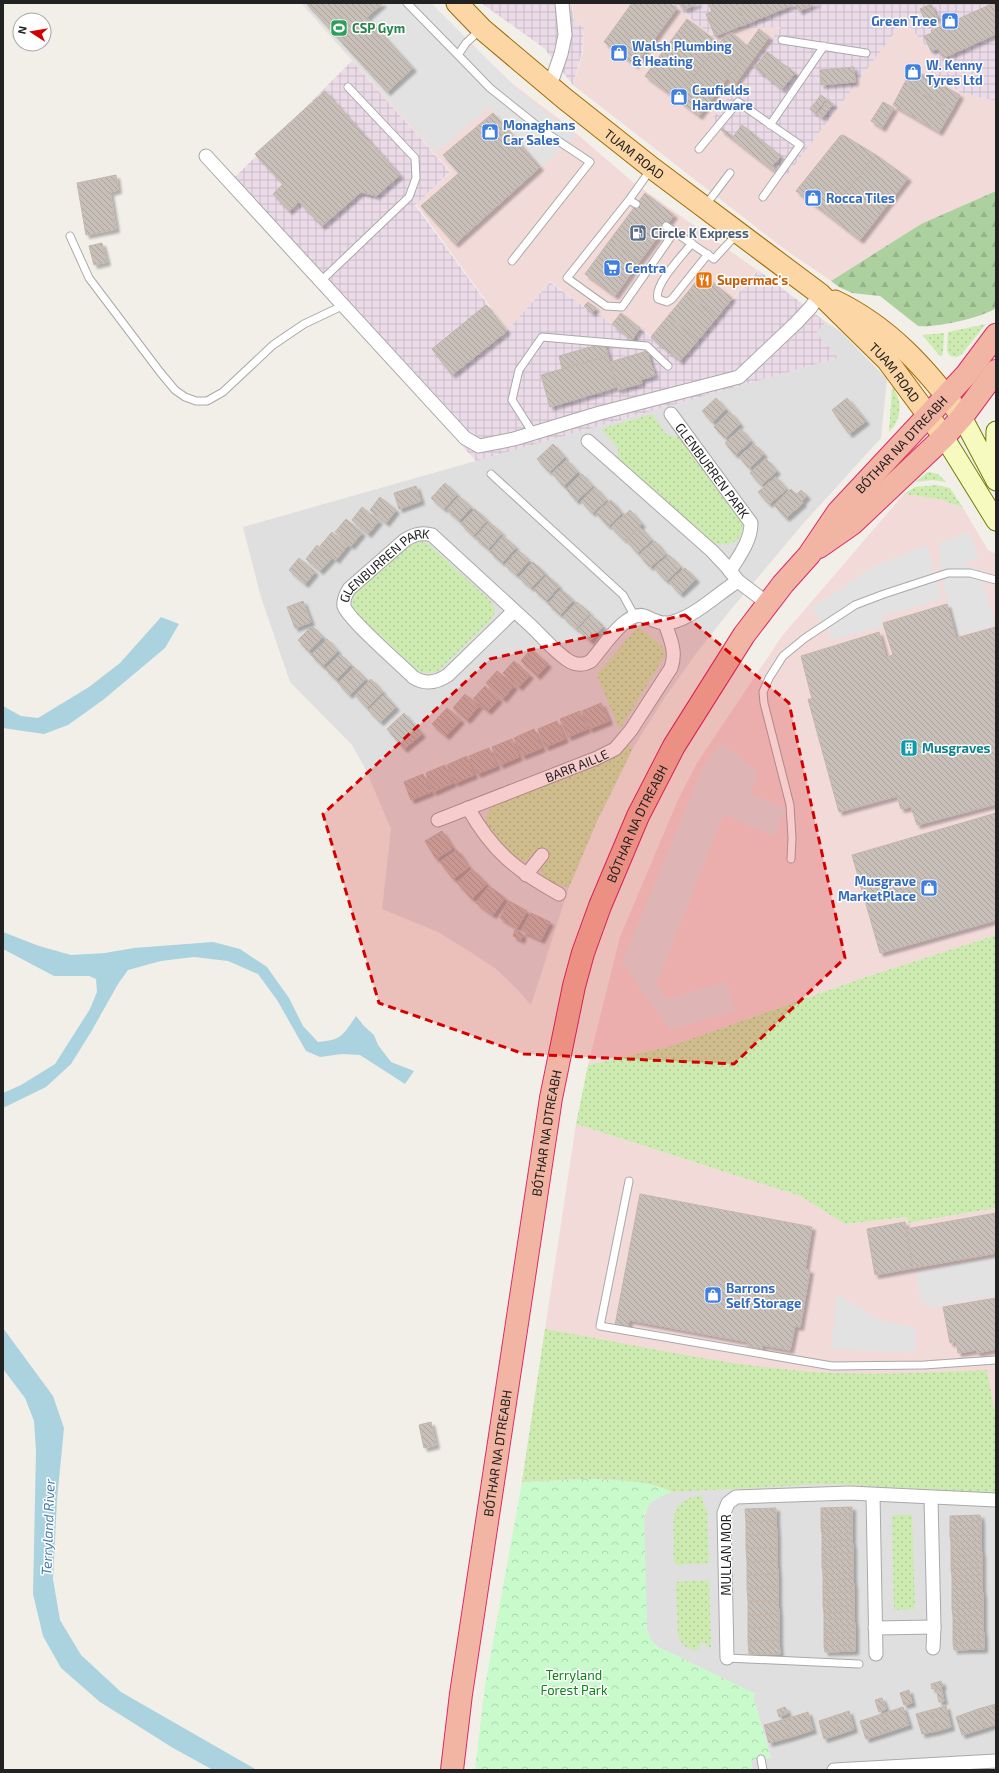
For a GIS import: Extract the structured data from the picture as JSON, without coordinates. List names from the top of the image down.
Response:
{
  "streets": {
    "highway": ["BÓTHAR NA DTREABH"],
    "main road": ["TUAM ROAD"],
    "street": ["GLENBURREN PARK", "BARR AILLE", "MULLAN MOR"]
  },
  "crossings": [
    ["TUAM ROAD", "BÓTHAR NA DTREABH"]
  ],
  "water": ["Terryland River"],
  "parks": ["Terryland Forest Park"],
  "places": {
    "shop": [
      "Green Tree",
      "Walsh Plumbing & Heating",
      "W. Kenny Tyres Ltd",
      "Caufields Hardware",
      "Monaghans Car Sales",
      "Rocca Tiles",
      "Musgrave MarketPlace",
      "Barrons Self Storage"
    ],
    "sports": ["CSP Gym"],
    "fuel station": ["Circle K Express"],
    "supermarket": ["Centra"],
    "restaurant": ["Supermac's"],
    "building": ["Musgraves"]
  },
  "north": "left"
}
